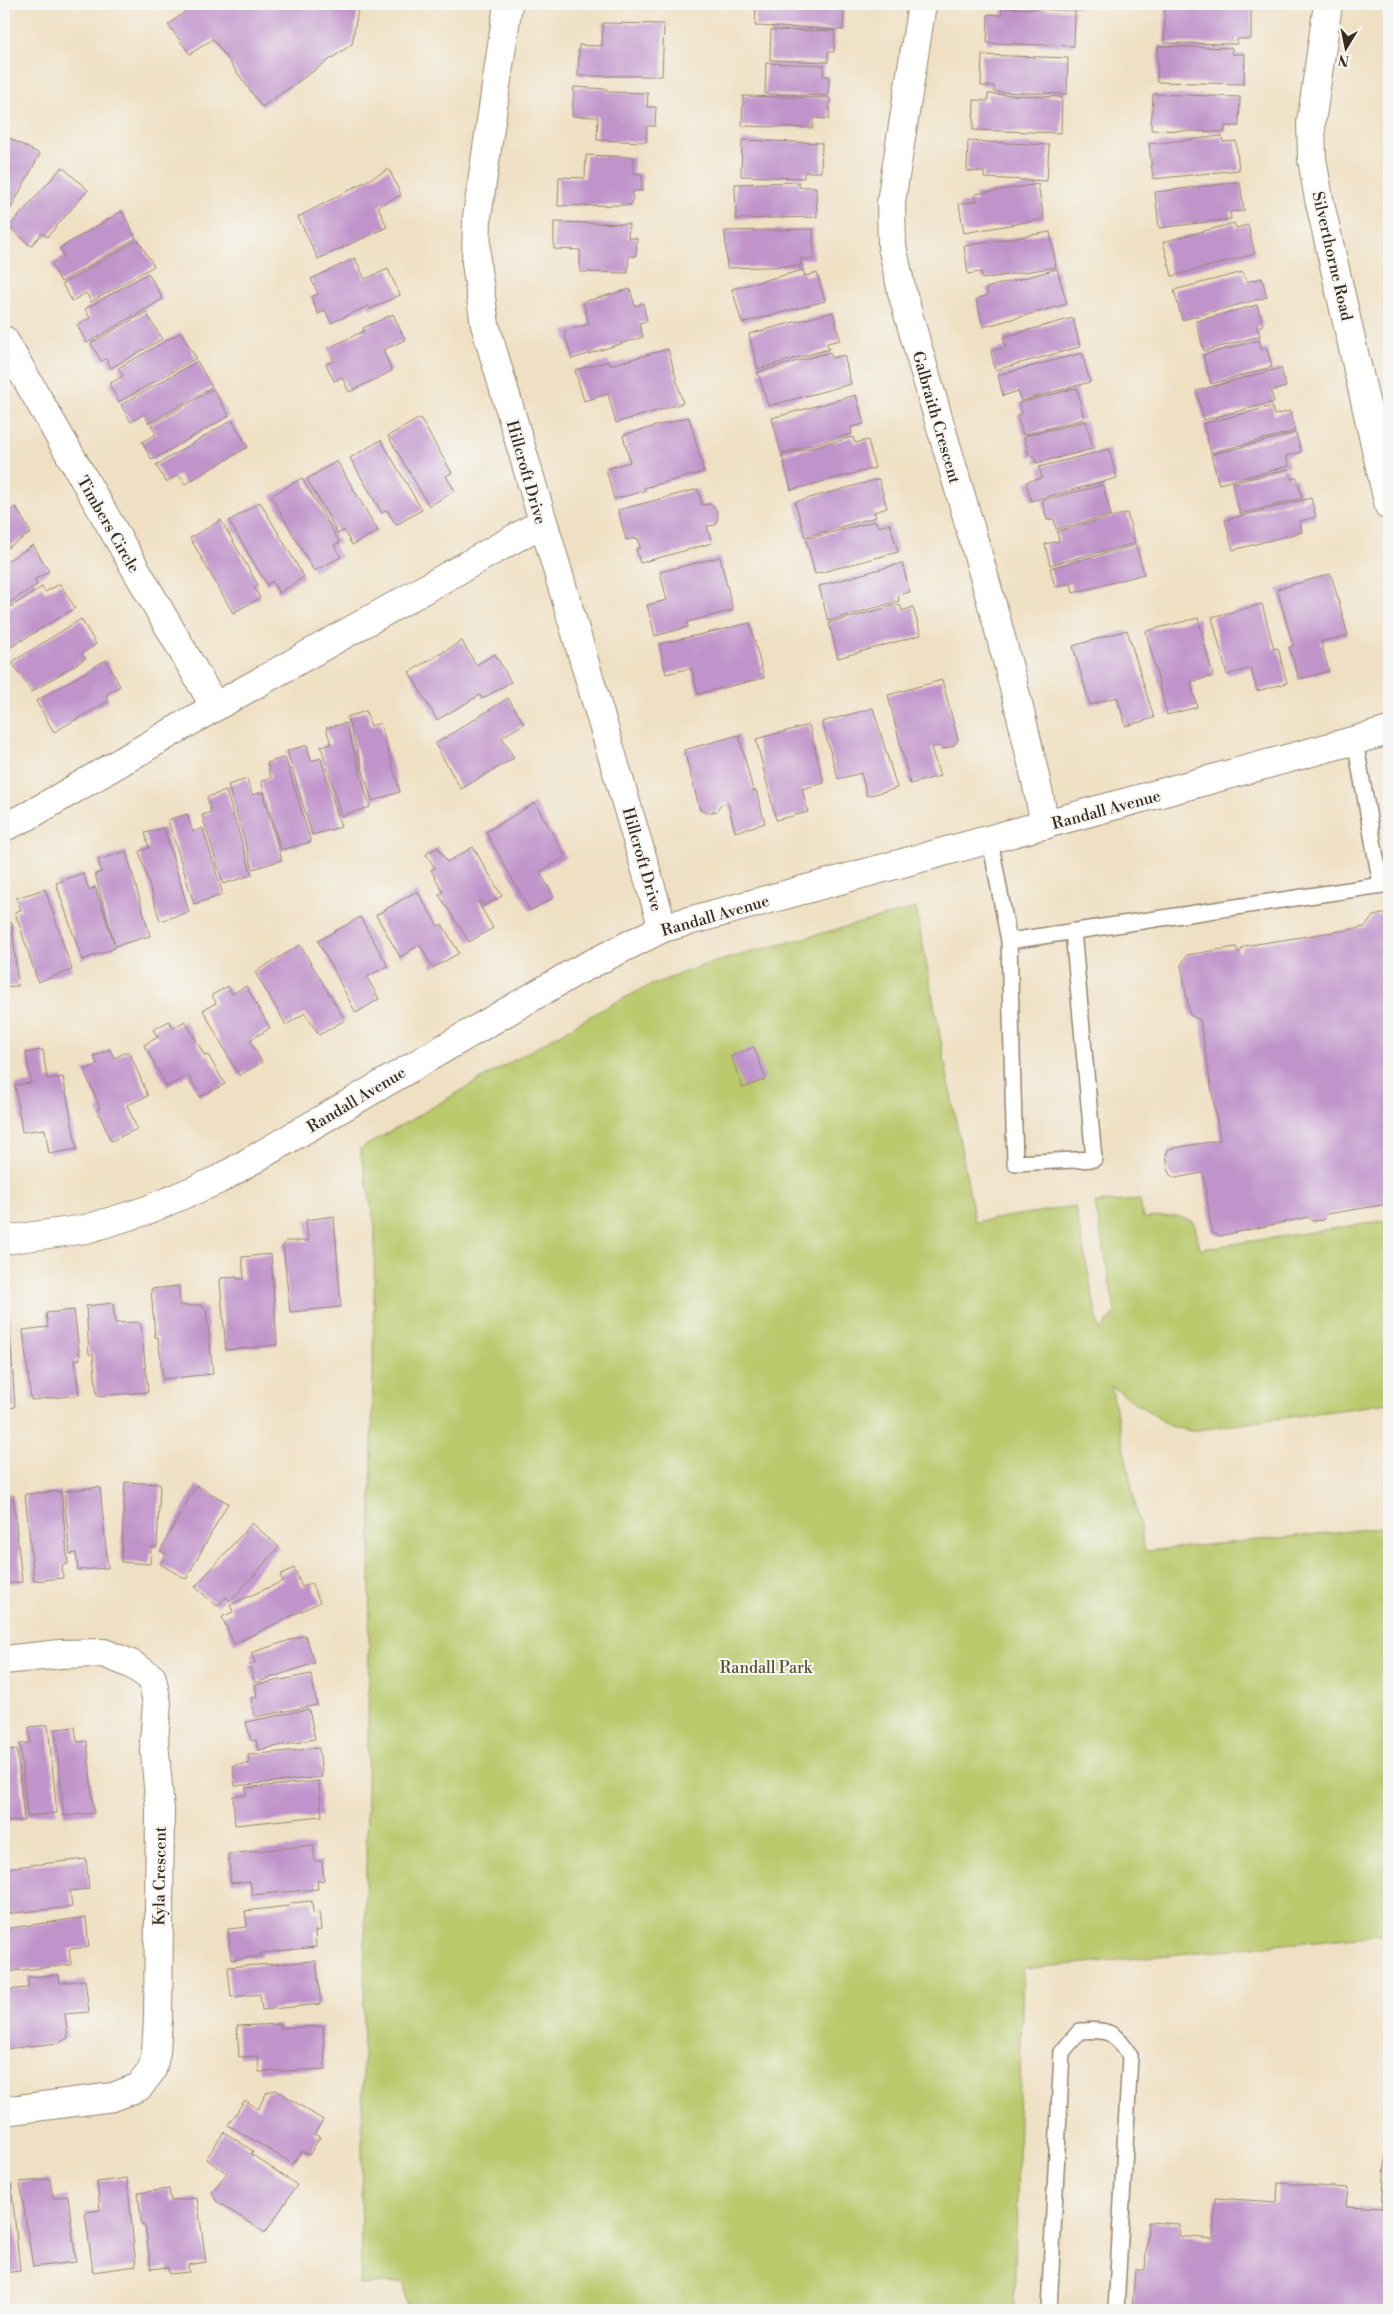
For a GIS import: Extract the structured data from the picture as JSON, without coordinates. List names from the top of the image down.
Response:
{
  "streets": {
    "street": [
      "Silverthorne Road",
      "Galbraith Crescent",
      "Hillcroft Drive",
      "Timbers Circle",
      "Randall Avenue",
      "Kyla Crescent"
    ]
  },
  "crossings": [
    ["Galbraith Crescent", "Randall Avenue"],
    ["Hillcroft Drive", "Randall Avenue"]
  ],
  "parks": ["Randall Park"],
  "north": "bottom"
}
